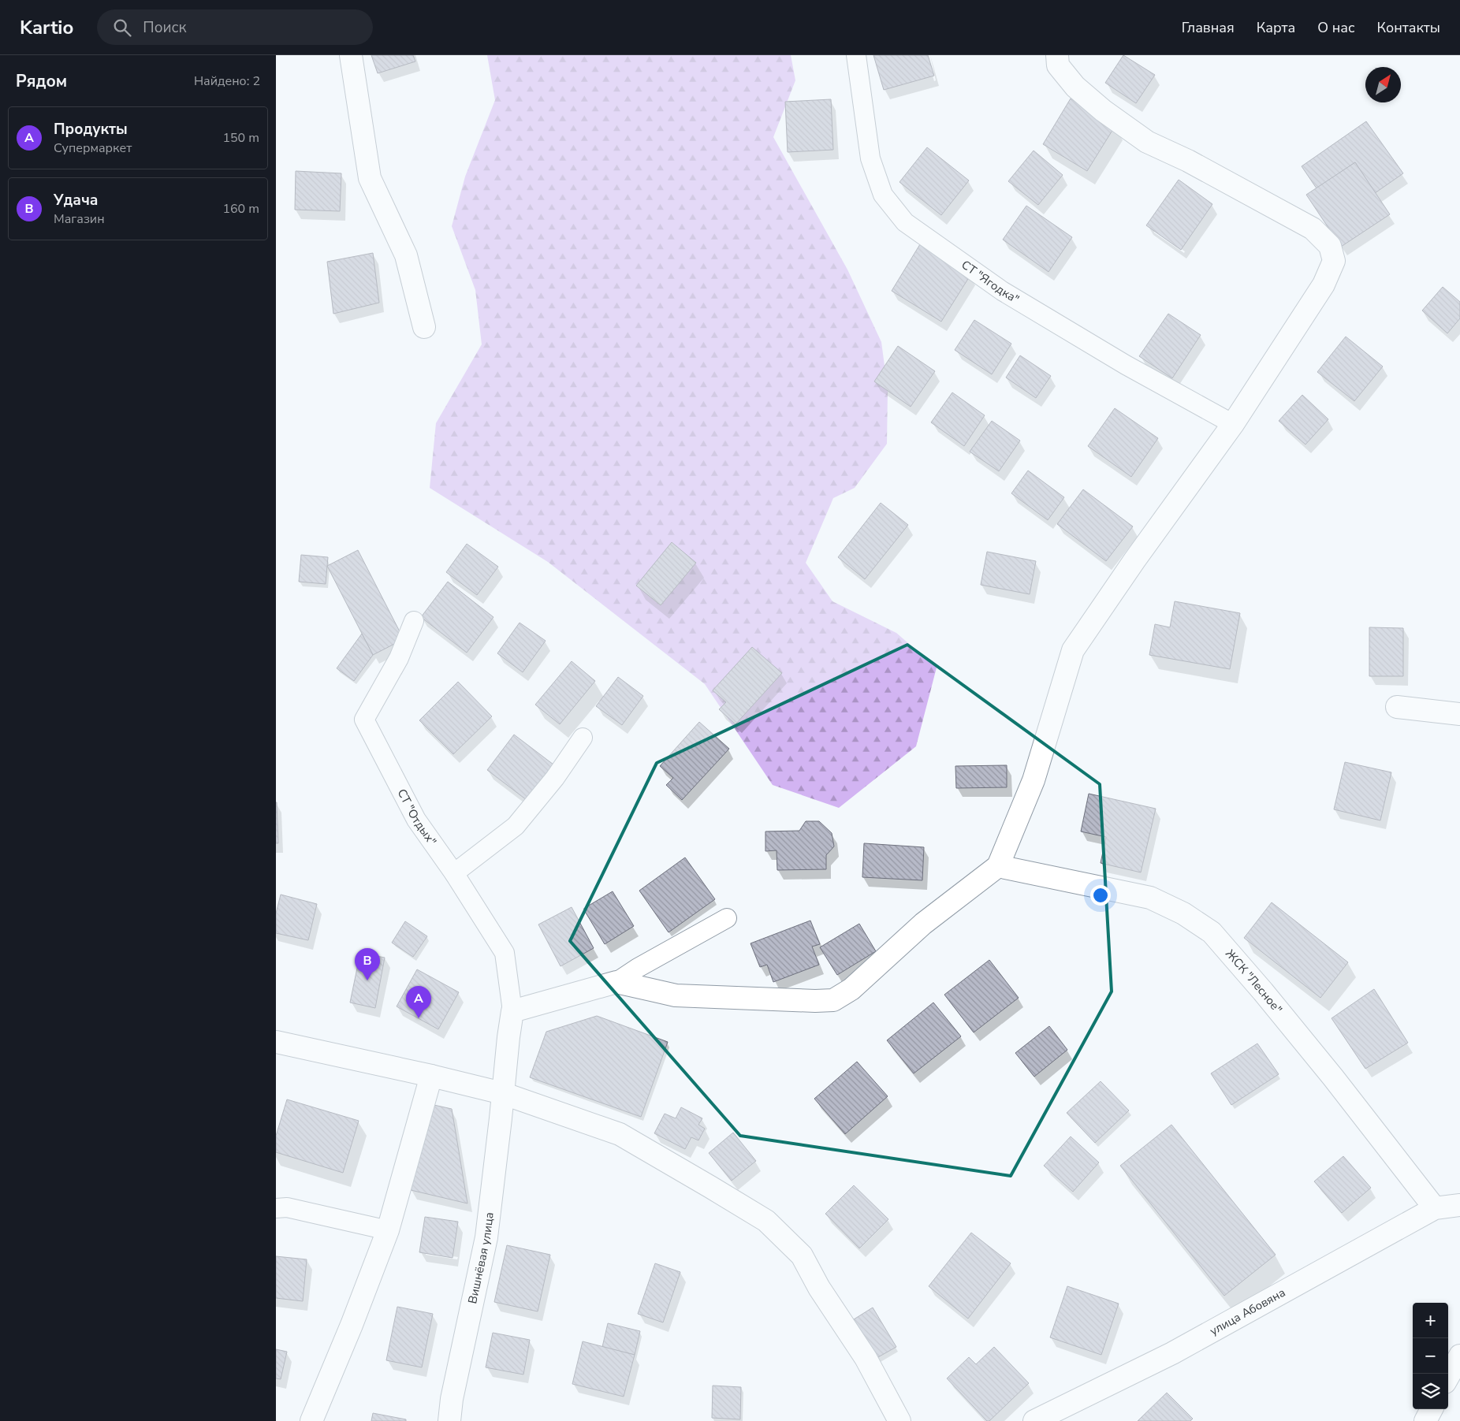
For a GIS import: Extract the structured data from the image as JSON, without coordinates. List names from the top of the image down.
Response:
{
  "streets": {
    "street": ["ЖСК \"Лесное\"", "Вишнёвая улица", "улица Абовяна"],
    "lane": ["СТ \"Ягодка\"", "СТ \"Отдых\""]
  },
  "crossings": [
    ["СТ \"Отдых\"", "Вишнёвая улица"],
    ["ЖСК \"Лесное\"", "улица Абовяна"]
  ],
  "north": "top right",
  "page": {
    "header": "Kartio",
    "search": "Поиск",
    "nav": [
      "Главная",
      "Карта",
      "О нас",
      "Контакты"
    ],
    "heading": ["Рядом", "Найдено: 2"],
    "list": [
      {
        "mark": "A",
        "name": "Продукты",
        "note": "Супермаркет",
        "value": "150 m"
      },
      {
        "mark": "B",
        "name": "Удача",
        "note": "Магазин",
        "value": "160 m"
      }
    ],
    "pins": ["B", "A"],
    "map_buttons": ["+", "−"]
  }
}
